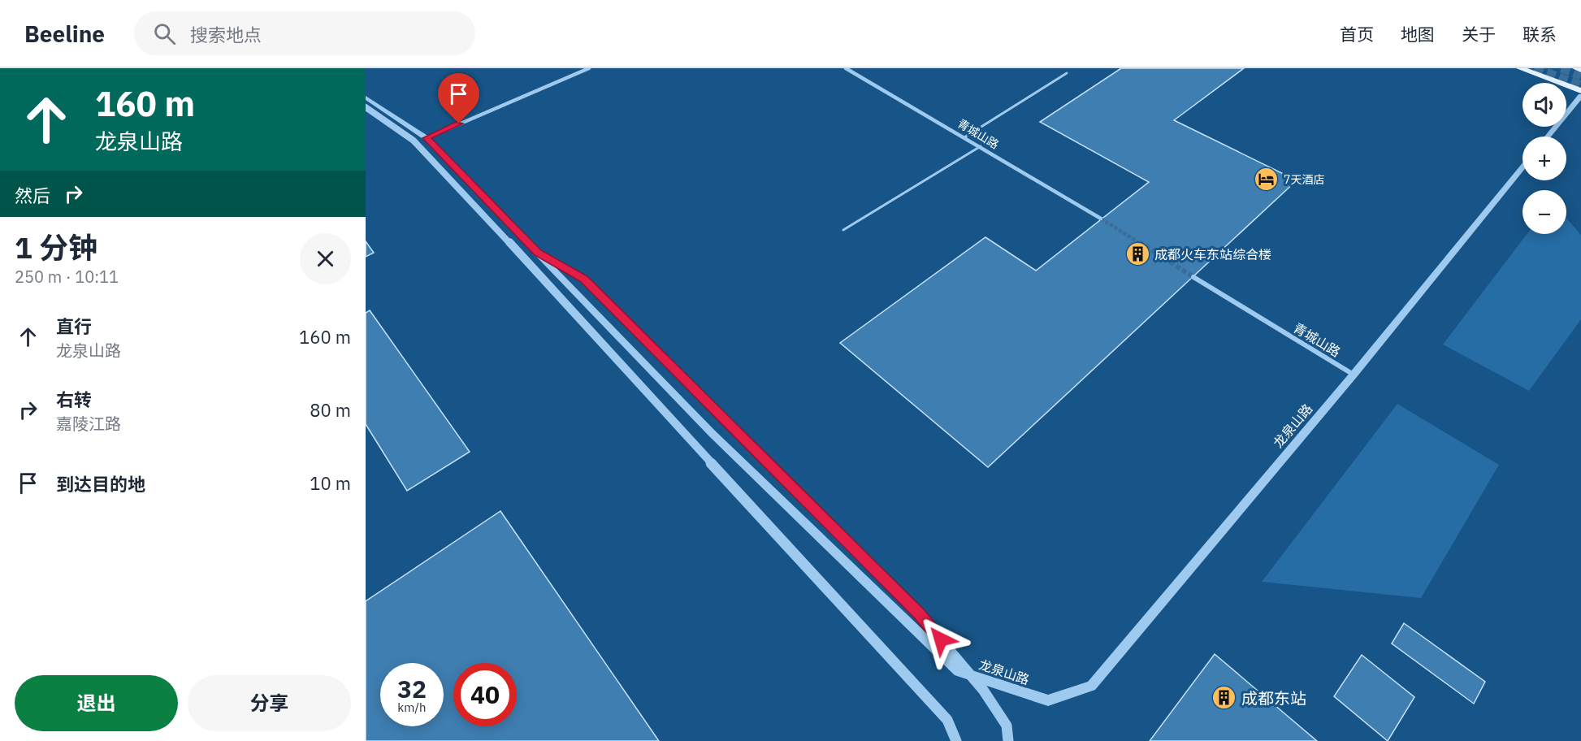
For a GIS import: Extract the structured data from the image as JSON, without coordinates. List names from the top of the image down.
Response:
{
  "streets": {
    "street": ["青城山路", "龙泉山路"]
  },
  "crossings": [
    ["青城山路", "龙泉山路"]
  ],
  "places": {
    "hotel": ["7天酒店"],
    "building": ["成都火车东站综合楼", "成都东站"]
  },
  "page": {
    "header": "Beeline",
    "search": "搜索地点",
    "nav": [
      "首页",
      "地图",
      "关于",
      "联系"
    ],
    "turn": ["160 m", "龙泉山路"],
    "map_buttons": ["+", "−"],
    "then": "然后",
    "heading": ["1 分钟", "250 m · 10:11"],
    "list": [
      {
        "name": "直行",
        "note": "龙泉山路",
        "value": "160 m"
      },
      {
        "name": "右转",
        "note": "嘉陵江路",
        "value": "80 m"
      },
      {
        "name": "到达目的地",
        "value": "10 m"
      }
    ],
    "speed": "32 km/h",
    "limit": "40",
    "buttons": ["退出", "分享"]
  }
}
